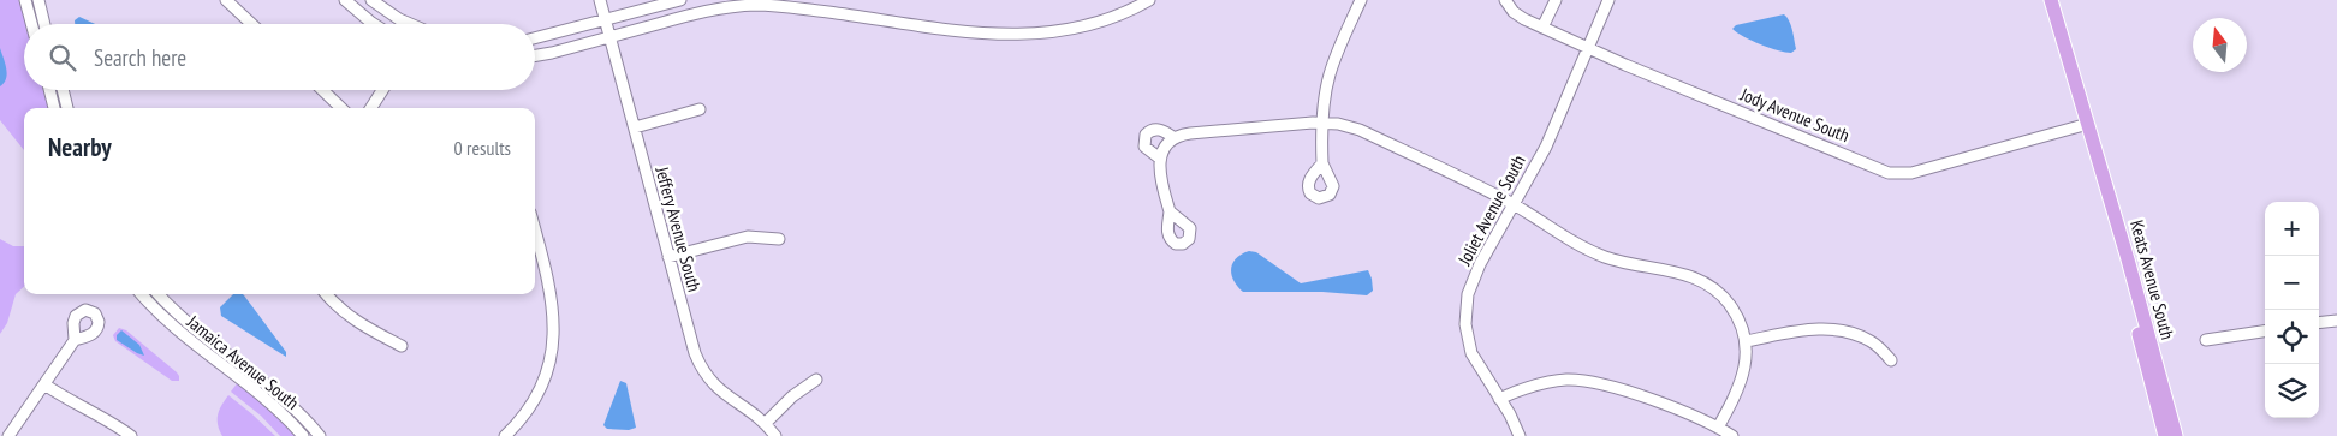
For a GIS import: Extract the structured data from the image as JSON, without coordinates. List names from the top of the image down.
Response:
{
  "streets": {
    "main road": ["Keats Avenue South"],
    "street": [
      "Jody Avenue South",
      "Joliet Avenue South",
      "Jeffery Avenue South",
      "Jamaica Avenue South"
    ]
  },
  "crossings": [
    ["Jody Avenue South", "Joliet Avenue South"],
    ["Jody Avenue South", "Keats Avenue South"]
  ],
  "north": "top",
  "page": {
    "search": "Search here",
    "heading": ["Nearby", "0 results"],
    "map_buttons": ["+", "−"]
  }
}
